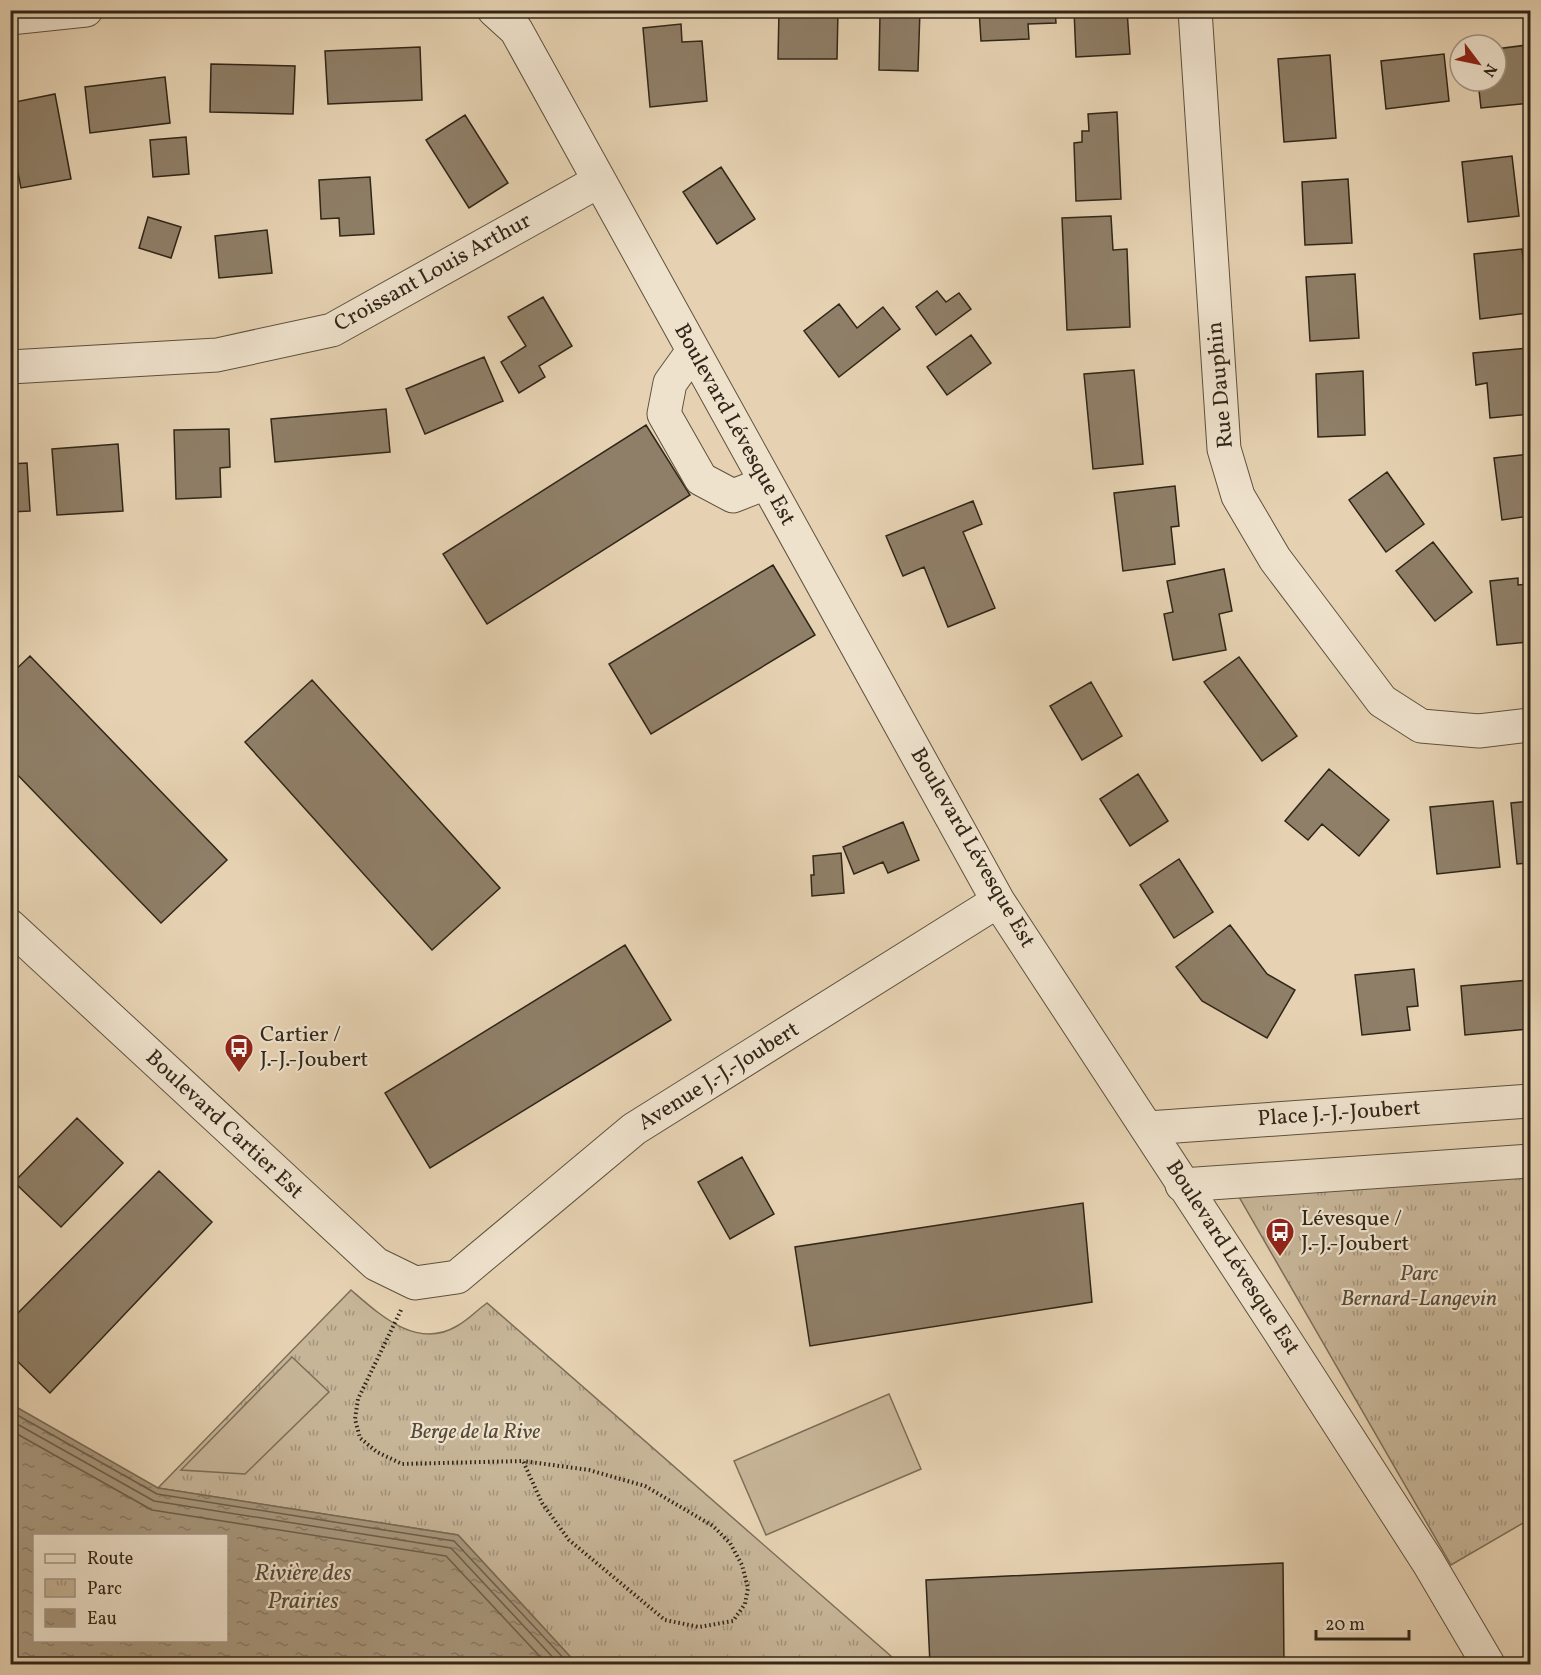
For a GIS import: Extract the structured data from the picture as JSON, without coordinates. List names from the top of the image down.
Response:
{
  "streets": {
    "street": [
      "Croissant Louis Arthur",
      "Rue Dauphin",
      "Boulevard Lévesque Est",
      "Avenue J.-J.-Joubert",
      "Place J.-J.-Joubert",
      "Boulevard Cartier Est"
    ]
  },
  "crossings": [
    ["Croissant Louis Arthur", "Boulevard Lévesque Est"],
    ["Boulevard Lévesque Est", "Avenue J.-J.-Joubert"],
    ["Boulevard Lévesque Est", "Place J.-J.-Joubert"],
    ["Avenue J.-J.-Joubert", "Boulevard Cartier Est"]
  ],
  "water": ["Rivière des Prairies"],
  "parks": ["Parc Bernard-Langevin", "Berge de la Rive"],
  "places": {
    "bus stop": ["Cartier / J.-J.-Joubert", "Lévesque / J.-J.-Joubert"]
  },
  "legend": ["Route", "Parc", "Eau"],
  "scale_bar": "20 m",
  "north": "bottom right"
}
